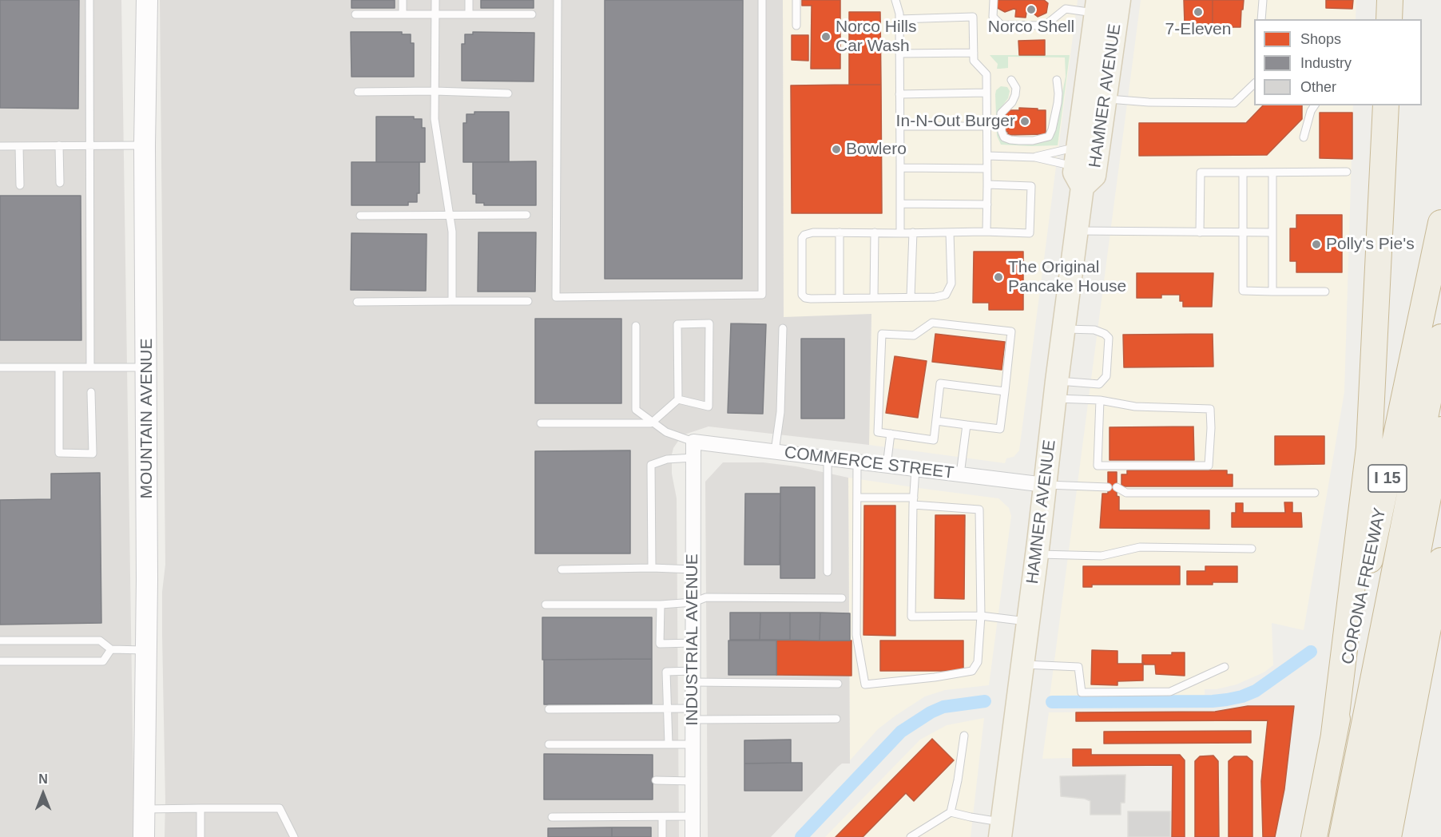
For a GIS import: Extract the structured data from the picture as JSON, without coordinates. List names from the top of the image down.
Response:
{
  "streets": {
    "highway": ["I 15", "CORONA FREEWAY"],
    "main road": ["HAMNER AVENUE", "MOUNTAIN AVENUE"],
    "street": ["COMMERCE STREET", "INDUSTRIAL AVENUE"]
  },
  "crossings": [
    ["HAMNER AVENUE", "COMMERCE STREET"],
    ["COMMERCE STREET", "INDUSTRIAL AVENUE"]
  ],
  "places": [
    "Norco Shell",
    "7-Eleven",
    "Norco Hills Car Wash",
    "In-N-Out Burger",
    "Bowlero",
    "Polly's Pie's",
    "The Original Pancake House"
  ],
  "legend": ["Shops", "Industry", "Other"],
  "north": "top"
}
